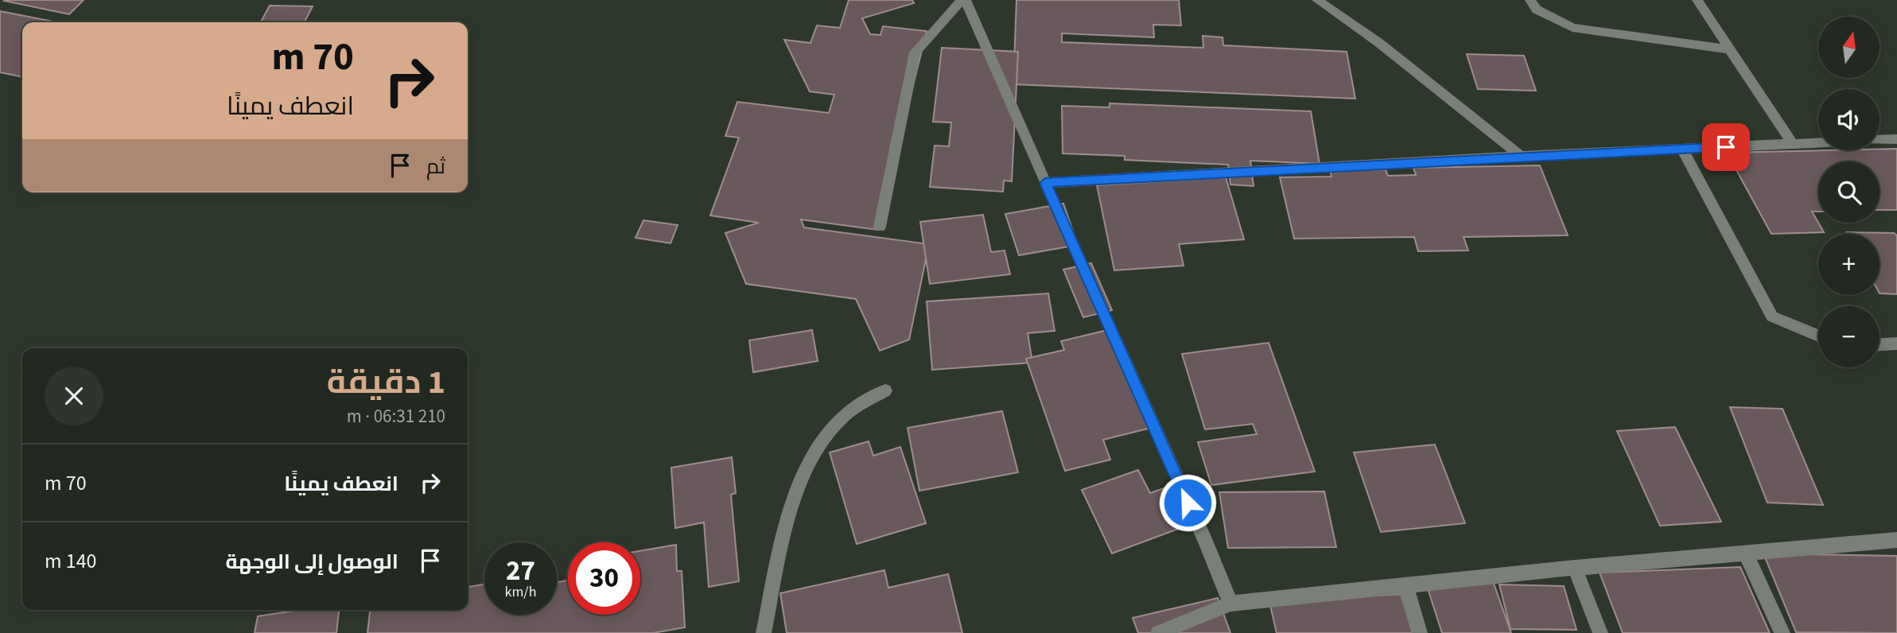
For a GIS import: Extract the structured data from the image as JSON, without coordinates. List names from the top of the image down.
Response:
{
  "north": "top",
  "page": {
    "map_buttons": ["+", "−"],
    "turn": ["70 m", "انعطف يمينًا"],
    "then": "ثم",
    "heading": ["1 دقيقة", "210 m · 06:31"],
    "list": [
      {
        "name": "انعطف يمينًا",
        "value": "70 m"
      },
      {
        "name": "الوصول إلى الوجهة",
        "value": "140 m"
      }
    ],
    "speed": "27 km/h",
    "limit": "30"
  }
}
